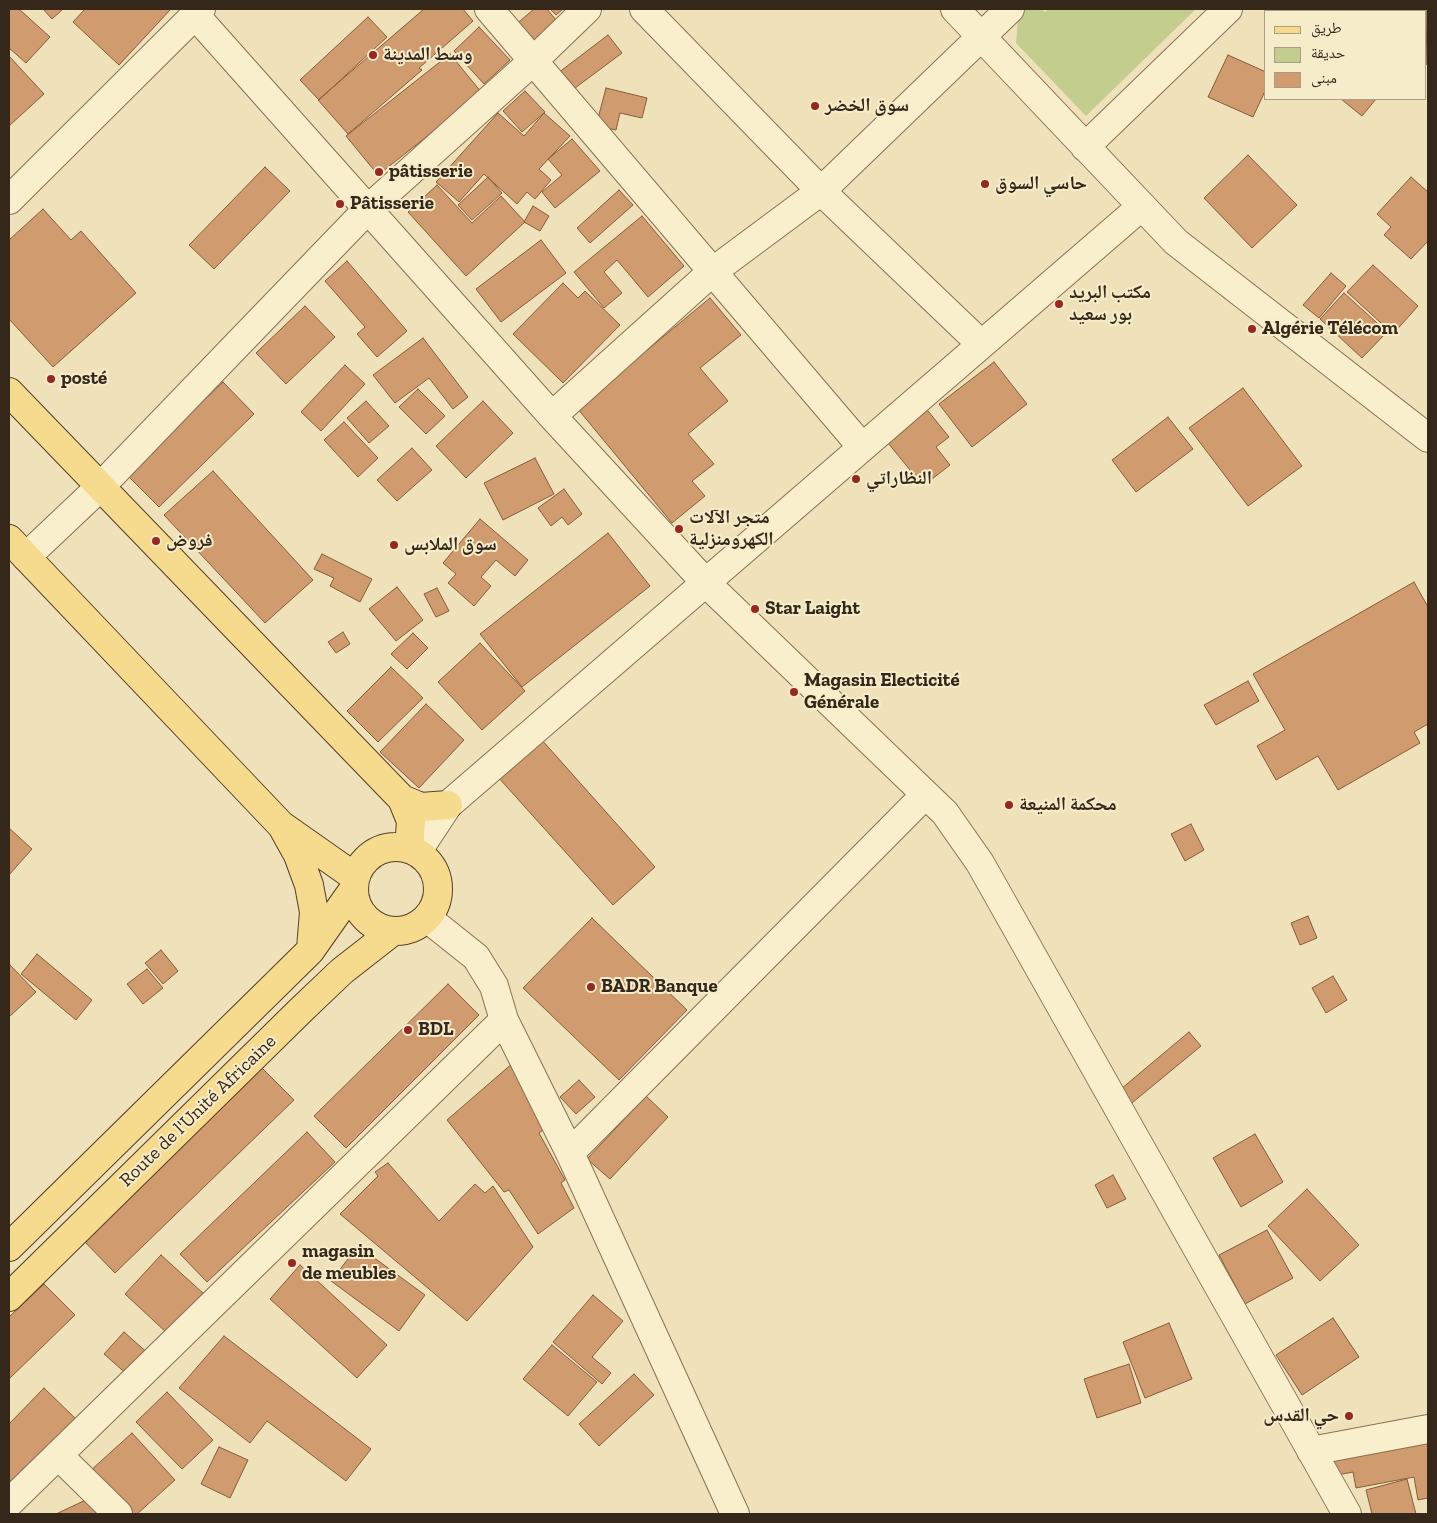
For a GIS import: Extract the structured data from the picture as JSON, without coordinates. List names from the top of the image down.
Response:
{
  "streets": {
    "main road": ["Route de l'Unité Africaine"]
  },
  "places": [
    "وسط المدينة",
    "سوق الخضر",
    "pâtisserie",
    "حاسي السوق",
    "Pâtisserie",
    "مكتب البريد بور سعيد",
    "Algérie Télécom",
    "posté",
    "النظاراتي",
    "متجر الآلات الكهرومنزلية",
    "فروض",
    "سوق الملابس",
    "Star Laight",
    "Magasin Electicité Générale",
    "محكمة المنيعة",
    "BADR Banque",
    "BDL",
    "magasin de meubles",
    "حي القدس"
  ],
  "legend": ["طريق", "حديقة", "مبنى"]
}
